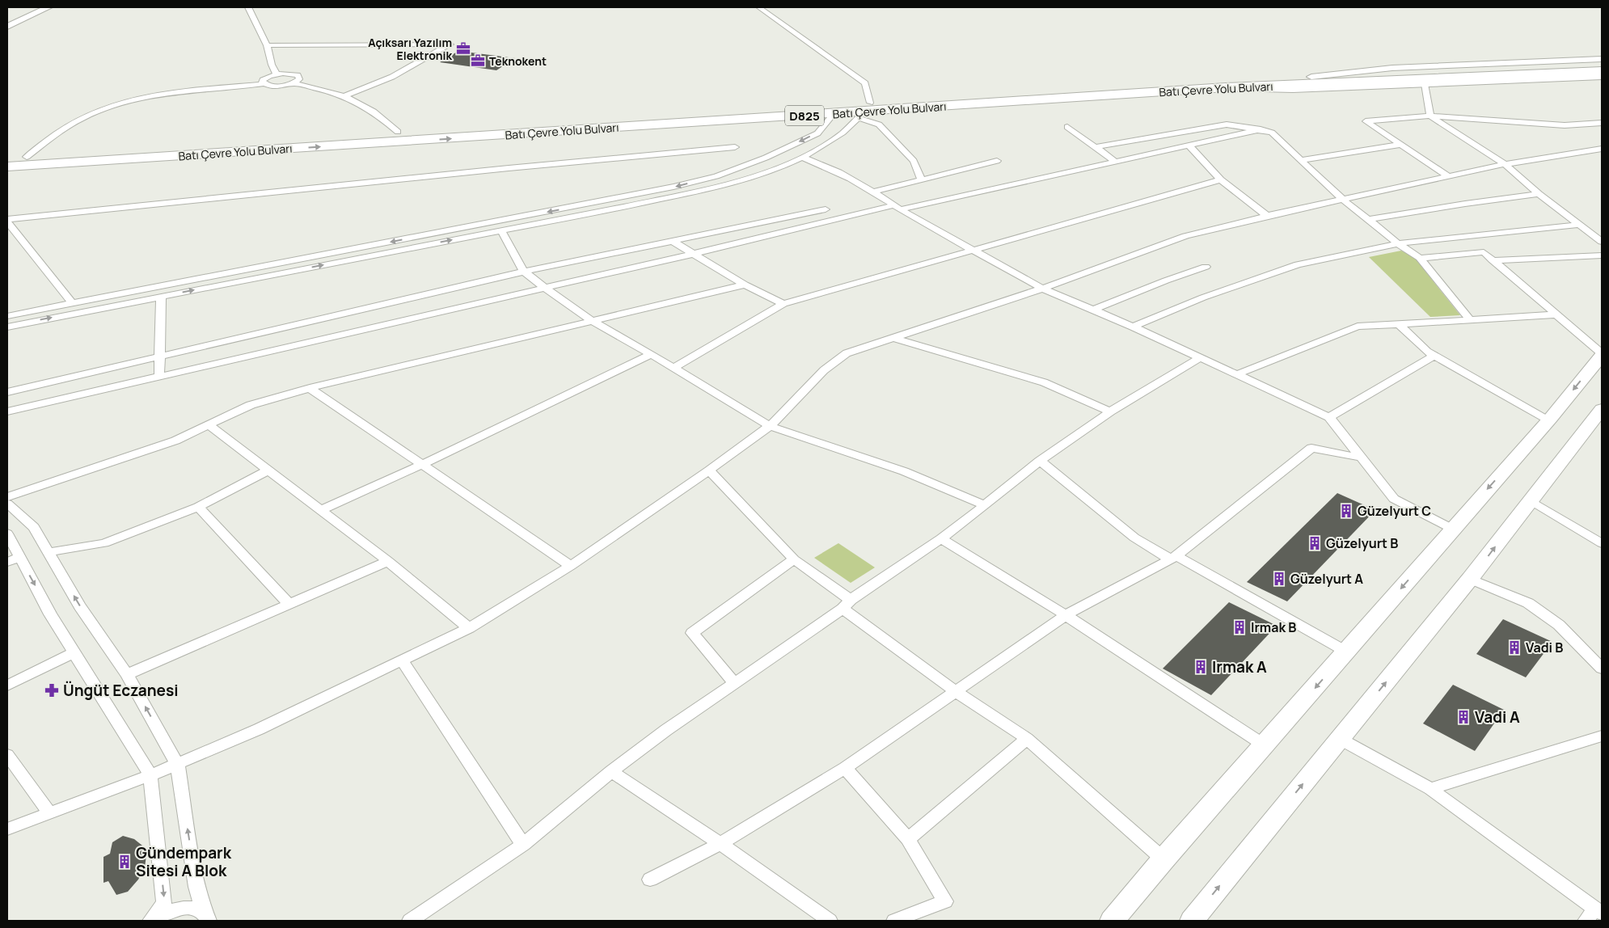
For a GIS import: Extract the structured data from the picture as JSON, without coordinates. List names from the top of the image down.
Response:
{
  "streets": {
    "highway": ["Batı Çevre Yolu Bulvarı", "D825"]
  },
  "places": {
    "office": ["Açıksarı Yazılım Elektronik", "Teknokent"],
    "building": [
      "Güzelyurt C",
      "Güzelyurt B",
      "Güzelyurt A",
      "Irmak B",
      "Vadi B",
      "Irmak A",
      "Vadi A",
      "Gündempark Sitesi A Blok"
    ],
    "pharmacy": ["Üngüt Eczanesi"]
  }
}
